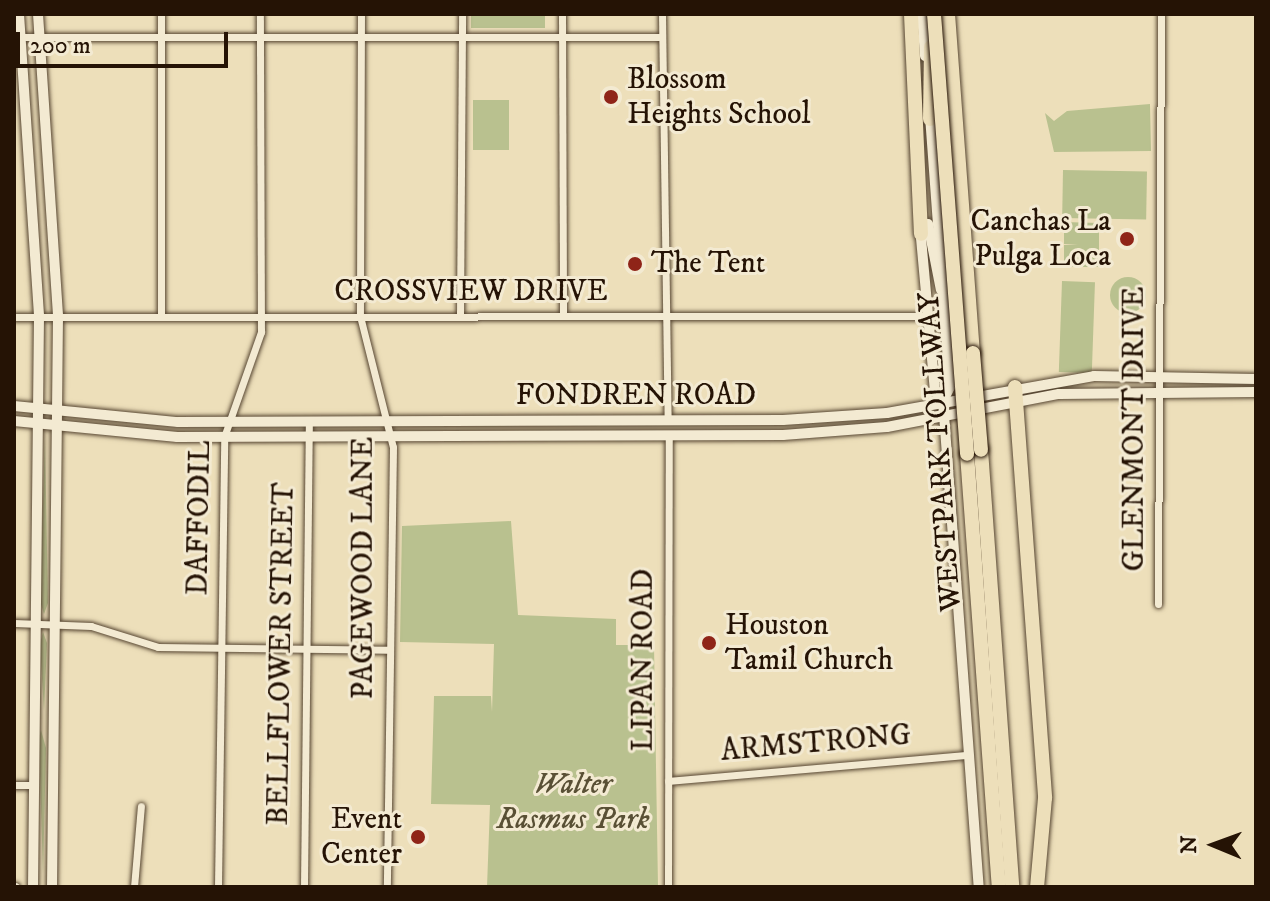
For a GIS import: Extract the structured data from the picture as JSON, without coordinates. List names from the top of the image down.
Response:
{
  "streets": {
    "highway": ["WESTPARK TOLLWAY"],
    "main road": ["FONDREN ROAD"],
    "street": [
      "CROSSVIEW DRIVE",
      "GLENMONT DRIVE",
      "DAFFODIL",
      "PAGEWOOD LANE",
      "BELLFLOWER STREET",
      "LIPAN ROAD",
      "ARMSTRONG"
    ]
  },
  "crossings": [
    ["CROSSVIEW DRIVE", "DAFFODIL"],
    ["CROSSVIEW DRIVE", "PAGEWOOD LANE"],
    ["FONDREN ROAD", "GLENMONT DRIVE"],
    ["FONDREN ROAD", "DAFFODIL"],
    ["FONDREN ROAD", "PAGEWOOD LANE"],
    ["FONDREN ROAD", "BELLFLOWER STREET"],
    ["FONDREN ROAD", "LIPAN ROAD"],
    ["LIPAN ROAD", "ARMSTRONG"]
  ],
  "parks": ["Walter Rasmus Park"],
  "places": [
    "Blossom Heights School",
    "Canchas La Pulga Loca",
    "The Tent",
    "Houston Tamil Church",
    "Event Center"
  ],
  "scale_bar": "200 m",
  "north": "left"
}
